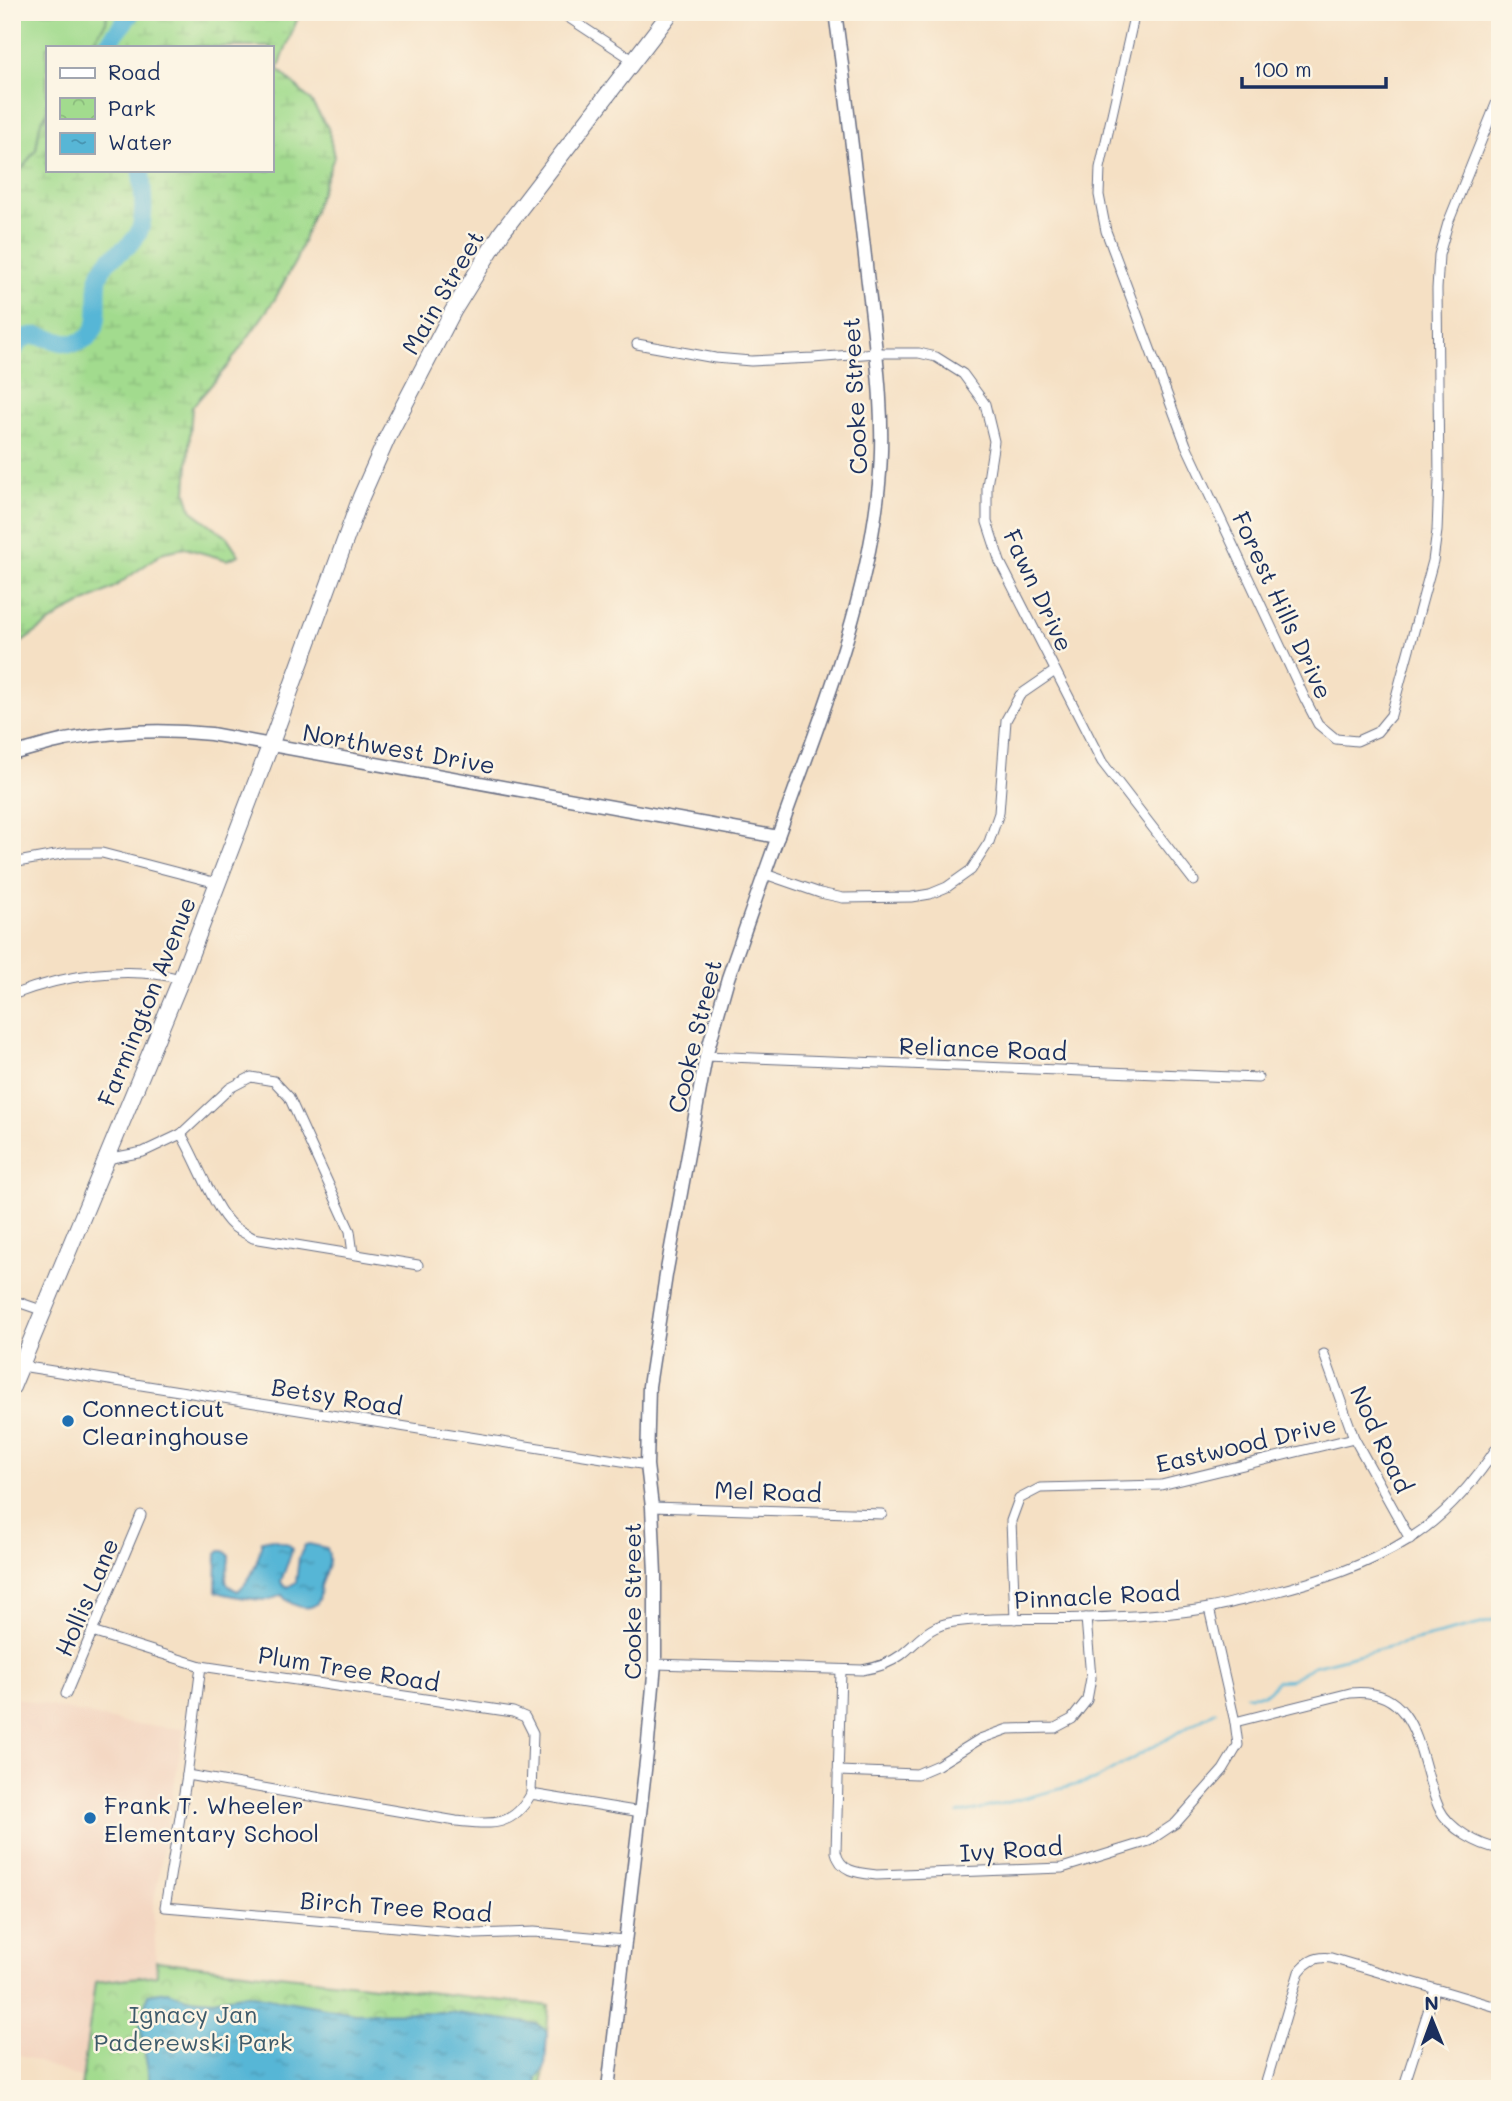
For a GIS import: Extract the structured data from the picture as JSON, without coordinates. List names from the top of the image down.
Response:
{
  "streets": {
    "highway": ["Main Street", "Farmington Avenue"],
    "main road": ["Cooke Street", "Northwest Drive"],
    "street": [
      "Fawn Drive",
      "Forest Hills Drive",
      "Reliance Road",
      "Betsy Road",
      "Nod Road",
      "Eastwood Drive",
      "Mel Road",
      "Pinnacle Road",
      "Hollis Lane",
      "Plum Tree Road",
      "Ivy Road",
      "Birch Tree Road"
    ]
  },
  "crossings": [
    ["Main Street", "Farmington Avenue"],
    ["Cooke Street", "Fawn Drive"],
    ["Cooke Street", "Northwest Drive"],
    ["Cooke Street", "Reliance Road"],
    ["Cooke Street", "Betsy Road"],
    ["Cooke Street", "Mel Road"],
    ["Cooke Street", "Pinnacle Road"],
    ["Cooke Street", "Birch Tree Road"],
    ["Northwest Drive", "Farmington Avenue"],
    ["Farmington Avenue", "Betsy Road"],
    ["Nod Road", "Eastwood Drive"],
    ["Nod Road", "Pinnacle Road"],
    ["Eastwood Drive", "Pinnacle Road"],
    ["Pinnacle Road", "Ivy Road"],
    ["Hollis Lane", "Plum Tree Road"]
  ],
  "parks": ["Ignacy Jan Paderewski Park"],
  "places": ["Connecticut Clearinghouse", "Frank T. Wheeler Elementary School"],
  "legend": ["Road", "Park", "Water"],
  "scale_bar": "100 m",
  "north": "top"
}
